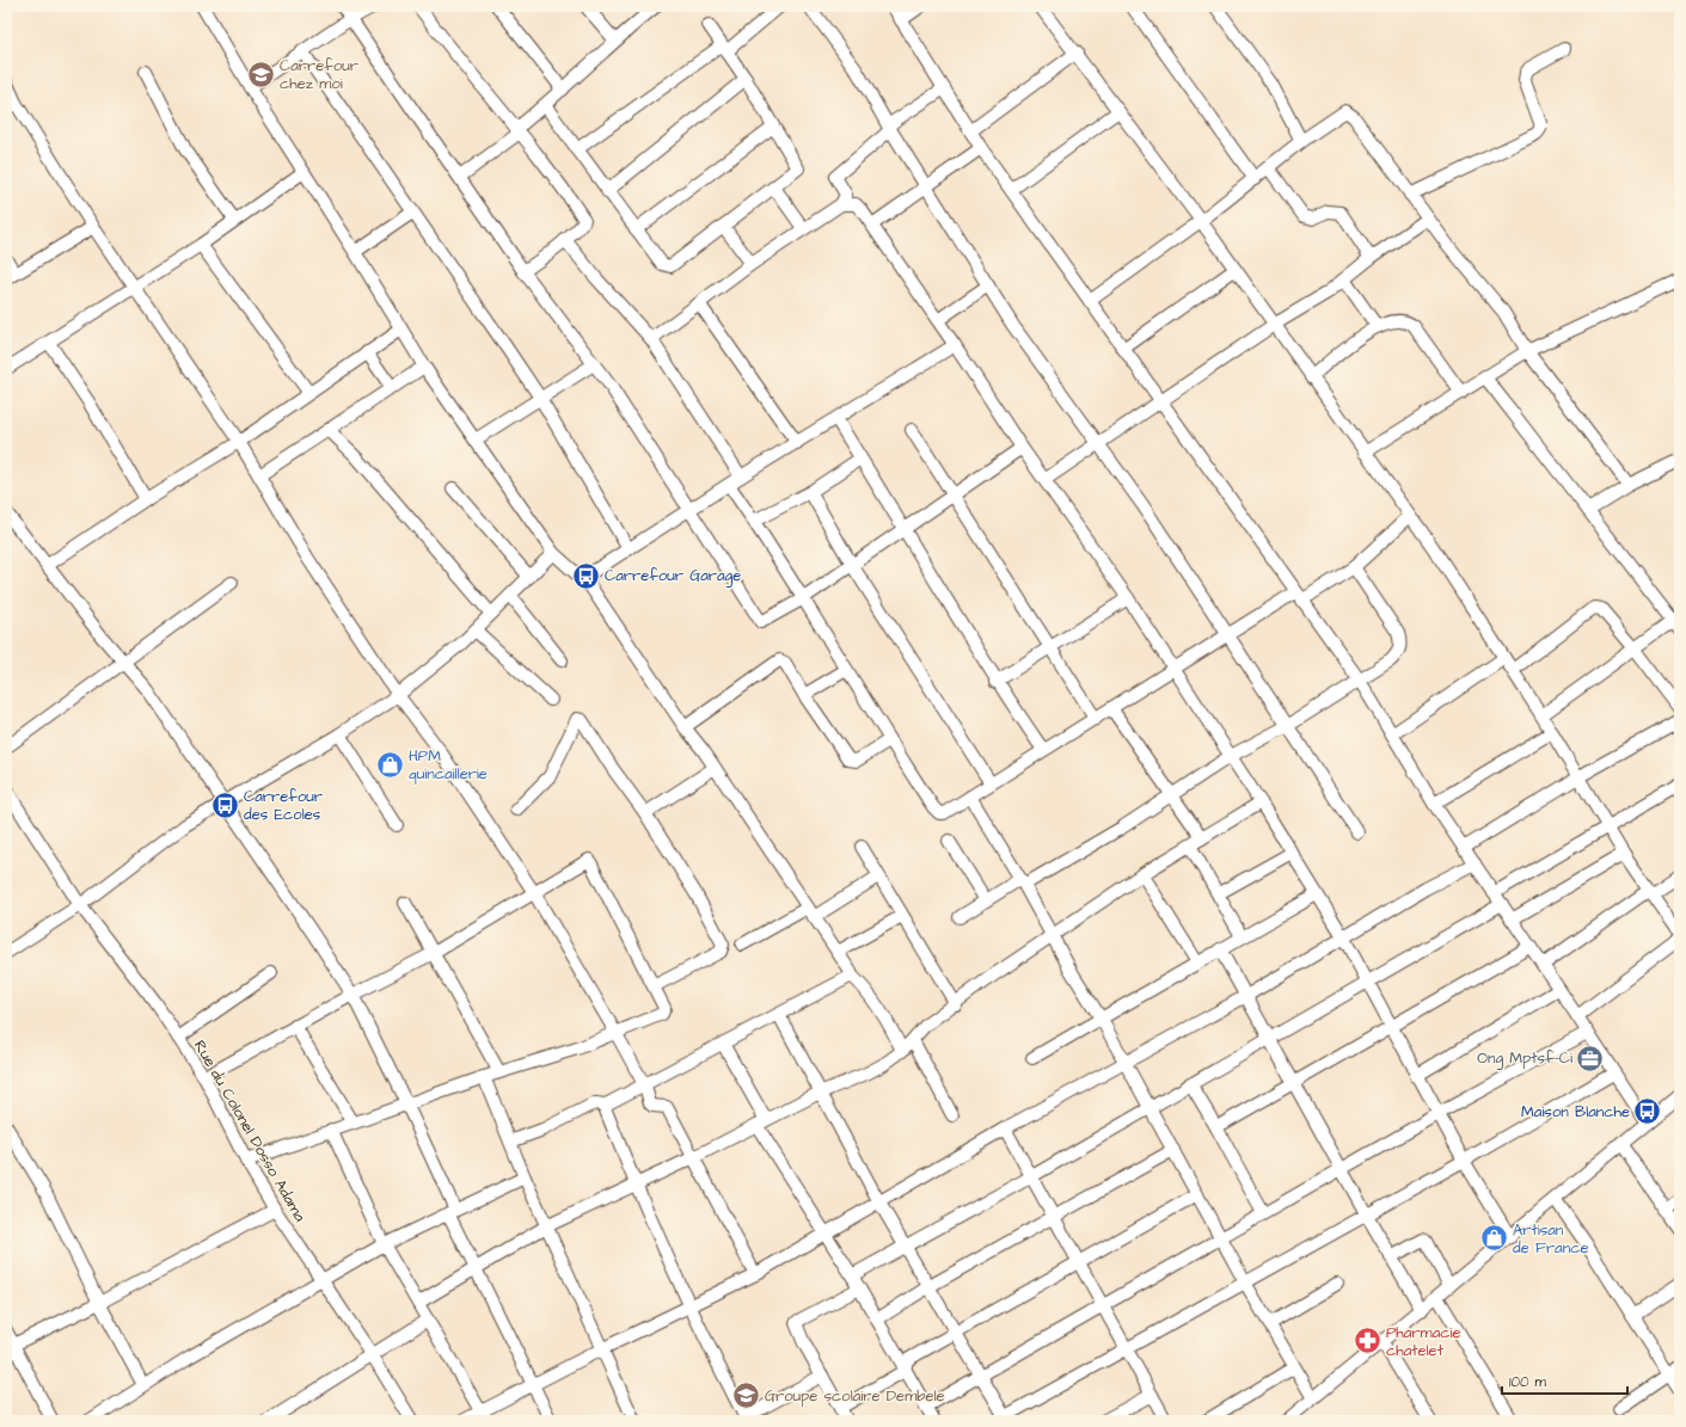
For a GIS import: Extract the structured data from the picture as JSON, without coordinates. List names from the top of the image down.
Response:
{
  "streets": {
    "street": ["Rue du Colonel Dosso Adama"]
  },
  "places": {
    "school or university": ["Carrefour chez moi", "Groupe scolaire Dembele"],
    "bus stop": ["Carrefour Garage", "Carrefour des Ecoles", "Maison Blanche"],
    "shop": ["HPM quincaillerie", "Artisan de France"],
    "office": ["Ong Mptsf-Ci"],
    "pharmacy": ["Pharmacie chatelet"]
  },
  "scale_bar": "100 m"
}
